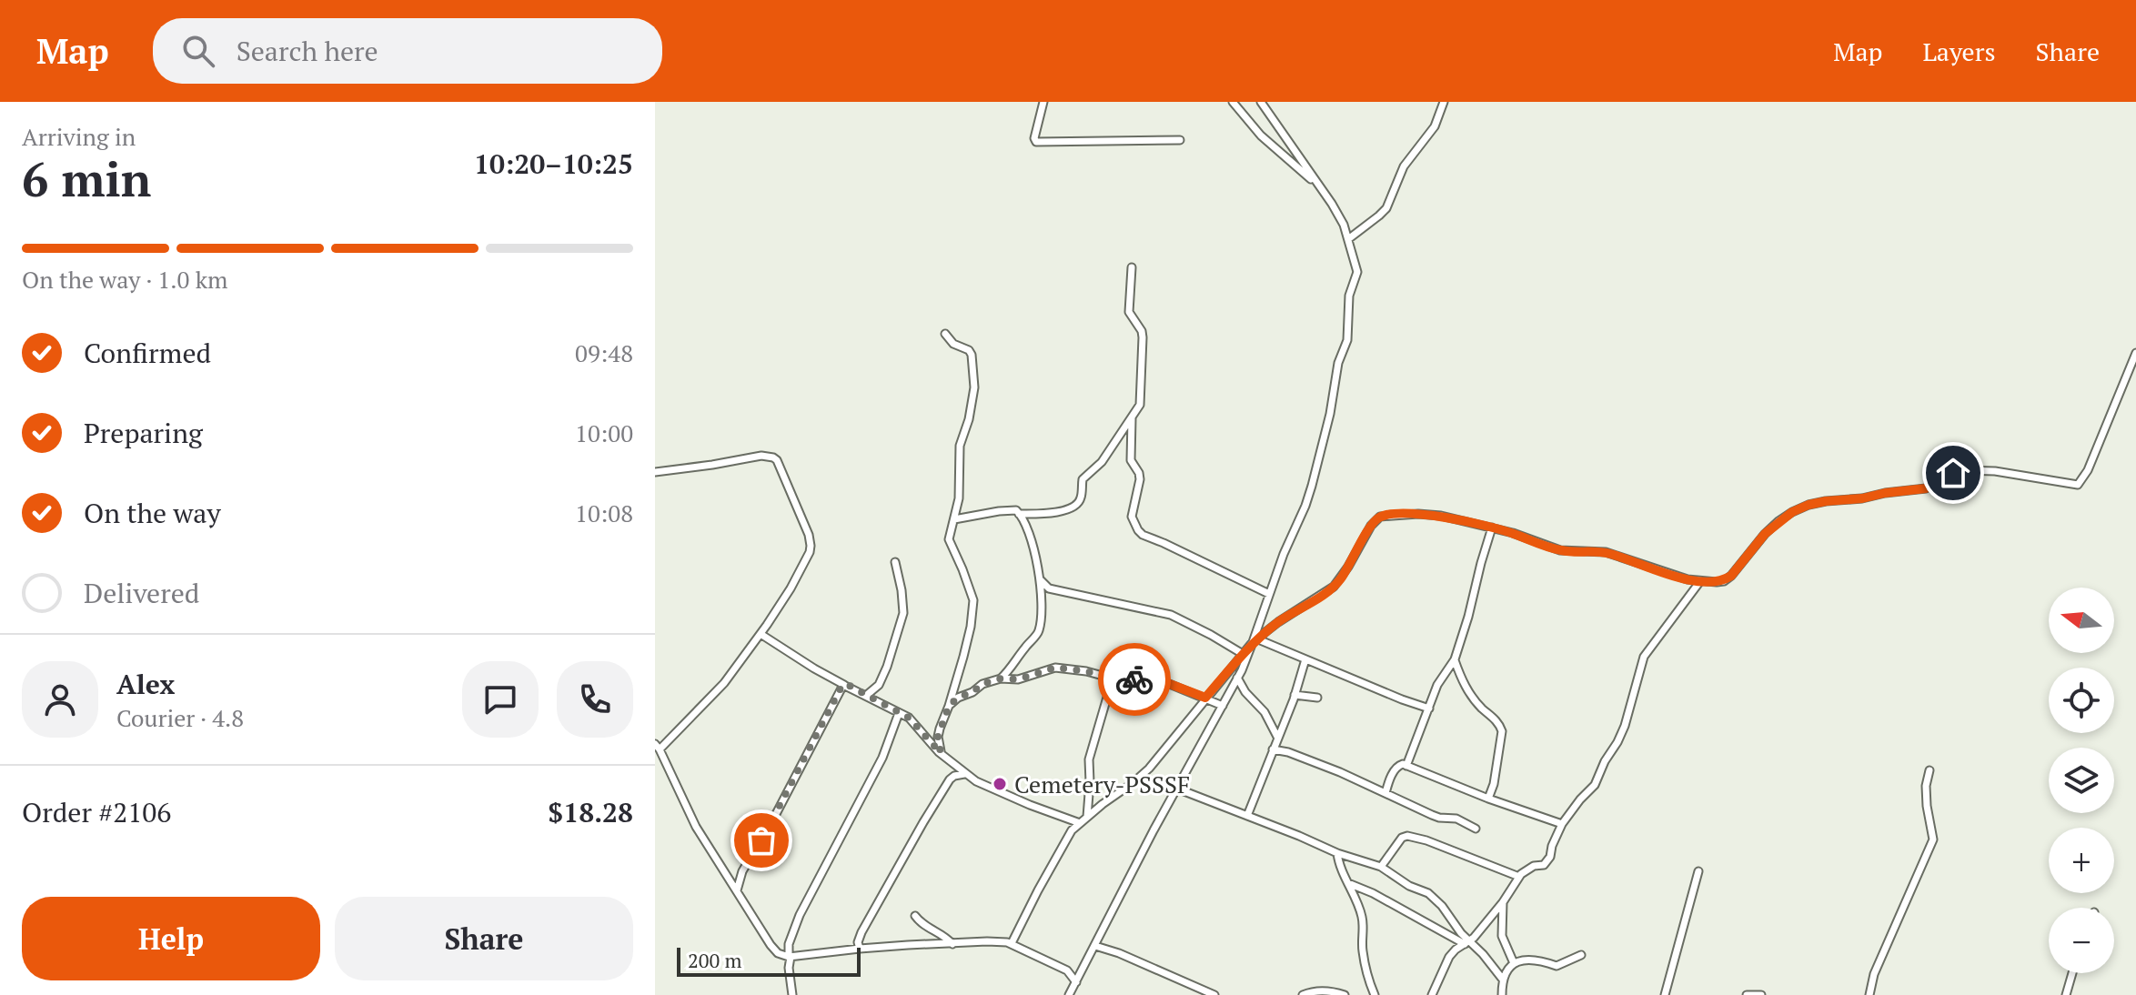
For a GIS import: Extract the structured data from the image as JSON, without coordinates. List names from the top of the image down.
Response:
{
  "places": ["Cemetery-PSSSF"],
  "scale_bar": "200 m",
  "north": "left",
  "page": {
    "header": "Map",
    "search": "Search here",
    "nav": ["Map", "Layers", "Share"],
    "heading": ["6 min", "Arriving in", "10:20–10:25"],
    "panel": [
      "Alex",
      "Courier · 4.8",
      "Order #2106",
      "$18.28"
    ],
    "bar": "On the way · 1.0 km",
    "list": [
      ["Confirmed", "09:48"],
      ["Preparing", "10:00"],
      ["On the way", "10:08"],
      "Delivered"
    ],
    "map_buttons": ["+", "−"],
    "buttons": ["Help", "Share"],
    "scale": "200 m"
  }
}
